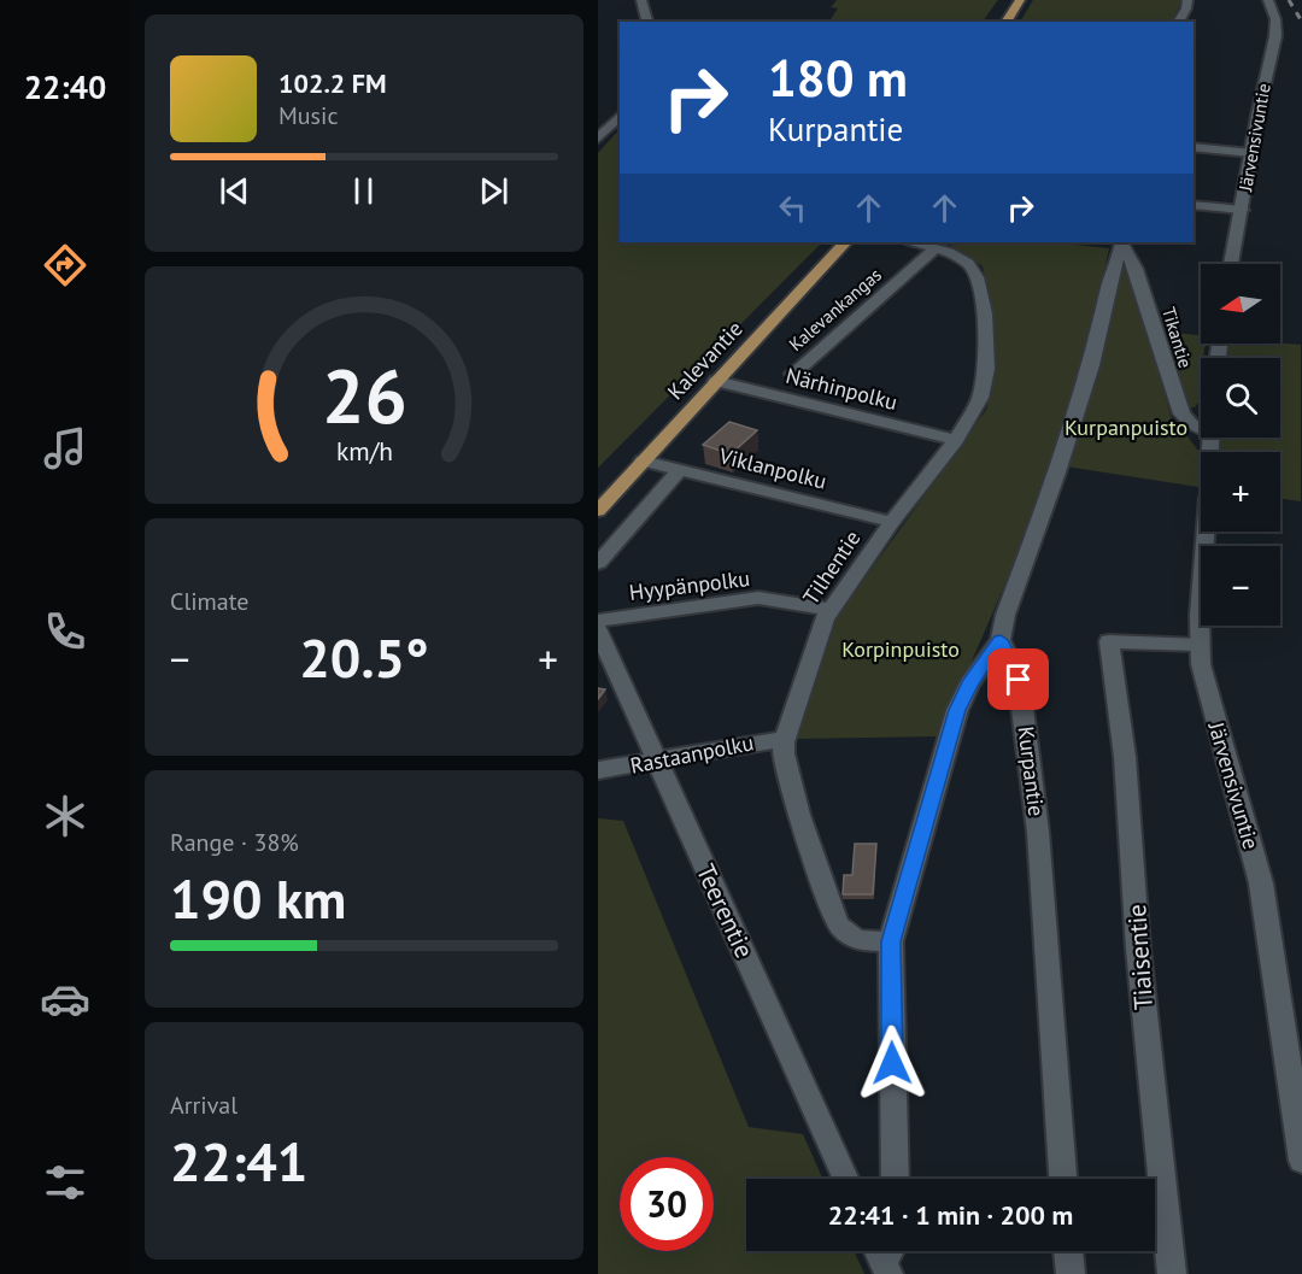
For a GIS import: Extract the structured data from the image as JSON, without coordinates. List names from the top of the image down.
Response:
{
  "streets": {
    "main road": ["Kalevantie"],
    "street": [
      "Järvensivuntie",
      "Kalevankangas",
      "Tikantie",
      "Närhinpolku",
      "Viklanpolku",
      "Tilhentie",
      "Hyypänpolku",
      "Rastaanpolku",
      "Kurpantie",
      "Teerentie",
      "Tiaisentie"
    ]
  },
  "crossings": [
    ["Järvensivuntie", "Tiaisentie"],
    ["Kalevankangas", "Tilhentie"],
    ["Kalevantie", "Närhinpolku"],
    ["Kalevantie", "Viklanpolku"],
    ["Närhinpolku", "Tilhentie"],
    ["Viklanpolku", "Tilhentie"],
    ["Tilhentie", "Hyypänpolku"],
    ["Tilhentie", "Rastaanpolku"],
    ["Rastaanpolku", "Teerentie"]
  ],
  "parks": ["Kurpanpuisto", "Korpinpuisto"],
  "north": "left",
  "page": {
    "tabs": "22:40",
    "turn": ["180 m", "Kurpantie"],
    "song": ["102.2 FM", "Music"],
    "map_buttons": ["+", "−"],
    "tile": [
      "Climate",
      ["Range · 38%", "190 km"],
      ["Arrival", "22:41"]
    ],
    "heat": ["−", "20.5°", "+"],
    "limit": "30",
    "trip": "22:41 · 1 min · 200 m",
    "gauge": ["26", "km/h"]
  }
}
